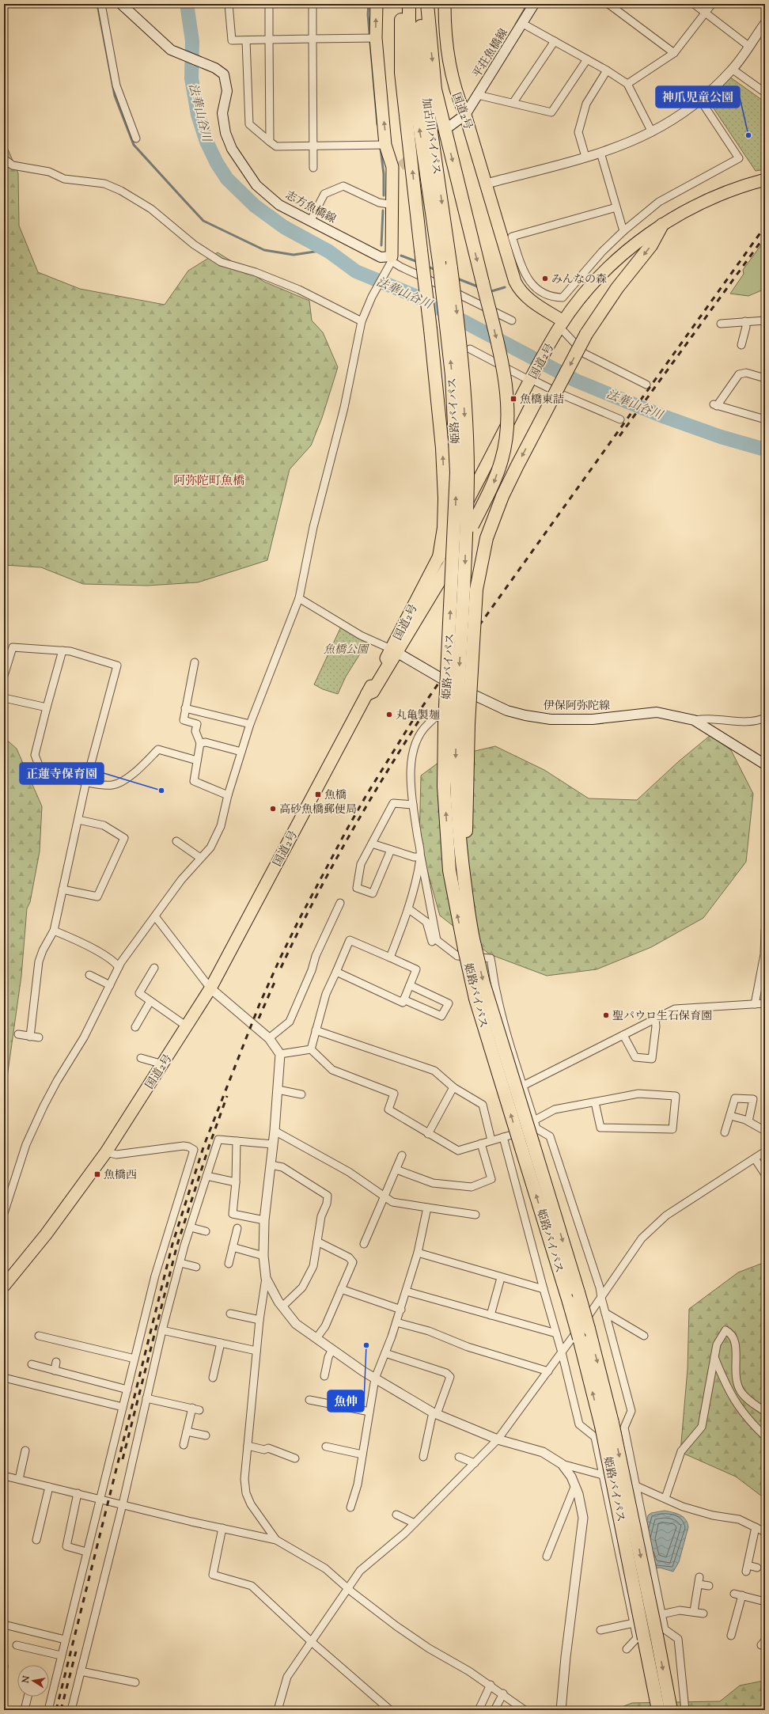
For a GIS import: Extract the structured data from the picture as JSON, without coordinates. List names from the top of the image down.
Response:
{
  "streets": {
    "highway": ["国道2号", "加古川バイパス", "姫路バイパス"],
    "main road": ["平荘魚橋線", "志方魚橋線", "伊保阿弥陀線"]
  },
  "crossings": [
    ["平荘魚橋線", "国道2号"],
    ["国道2号", "伊保阿弥陀線"],
    ["加古川バイパス", "姫路バイパス"]
  ],
  "districts": ["阿弥陀町魚橋"],
  "water": ["法華山谷川"],
  "parks": ["魚橋公園"],
  "places": {
    "other": [
      "神爪児童公園",
      "みんなの森",
      "丸亀製麺",
      "正蓮寺保育園",
      "高砂魚橋郵便局",
      "聖パウロ生石保育園",
      "魚伸"
    ],
    "transit": ["魚橋東詰", "魚橋", "魚橋西"]
  },
  "north": "left"
}
